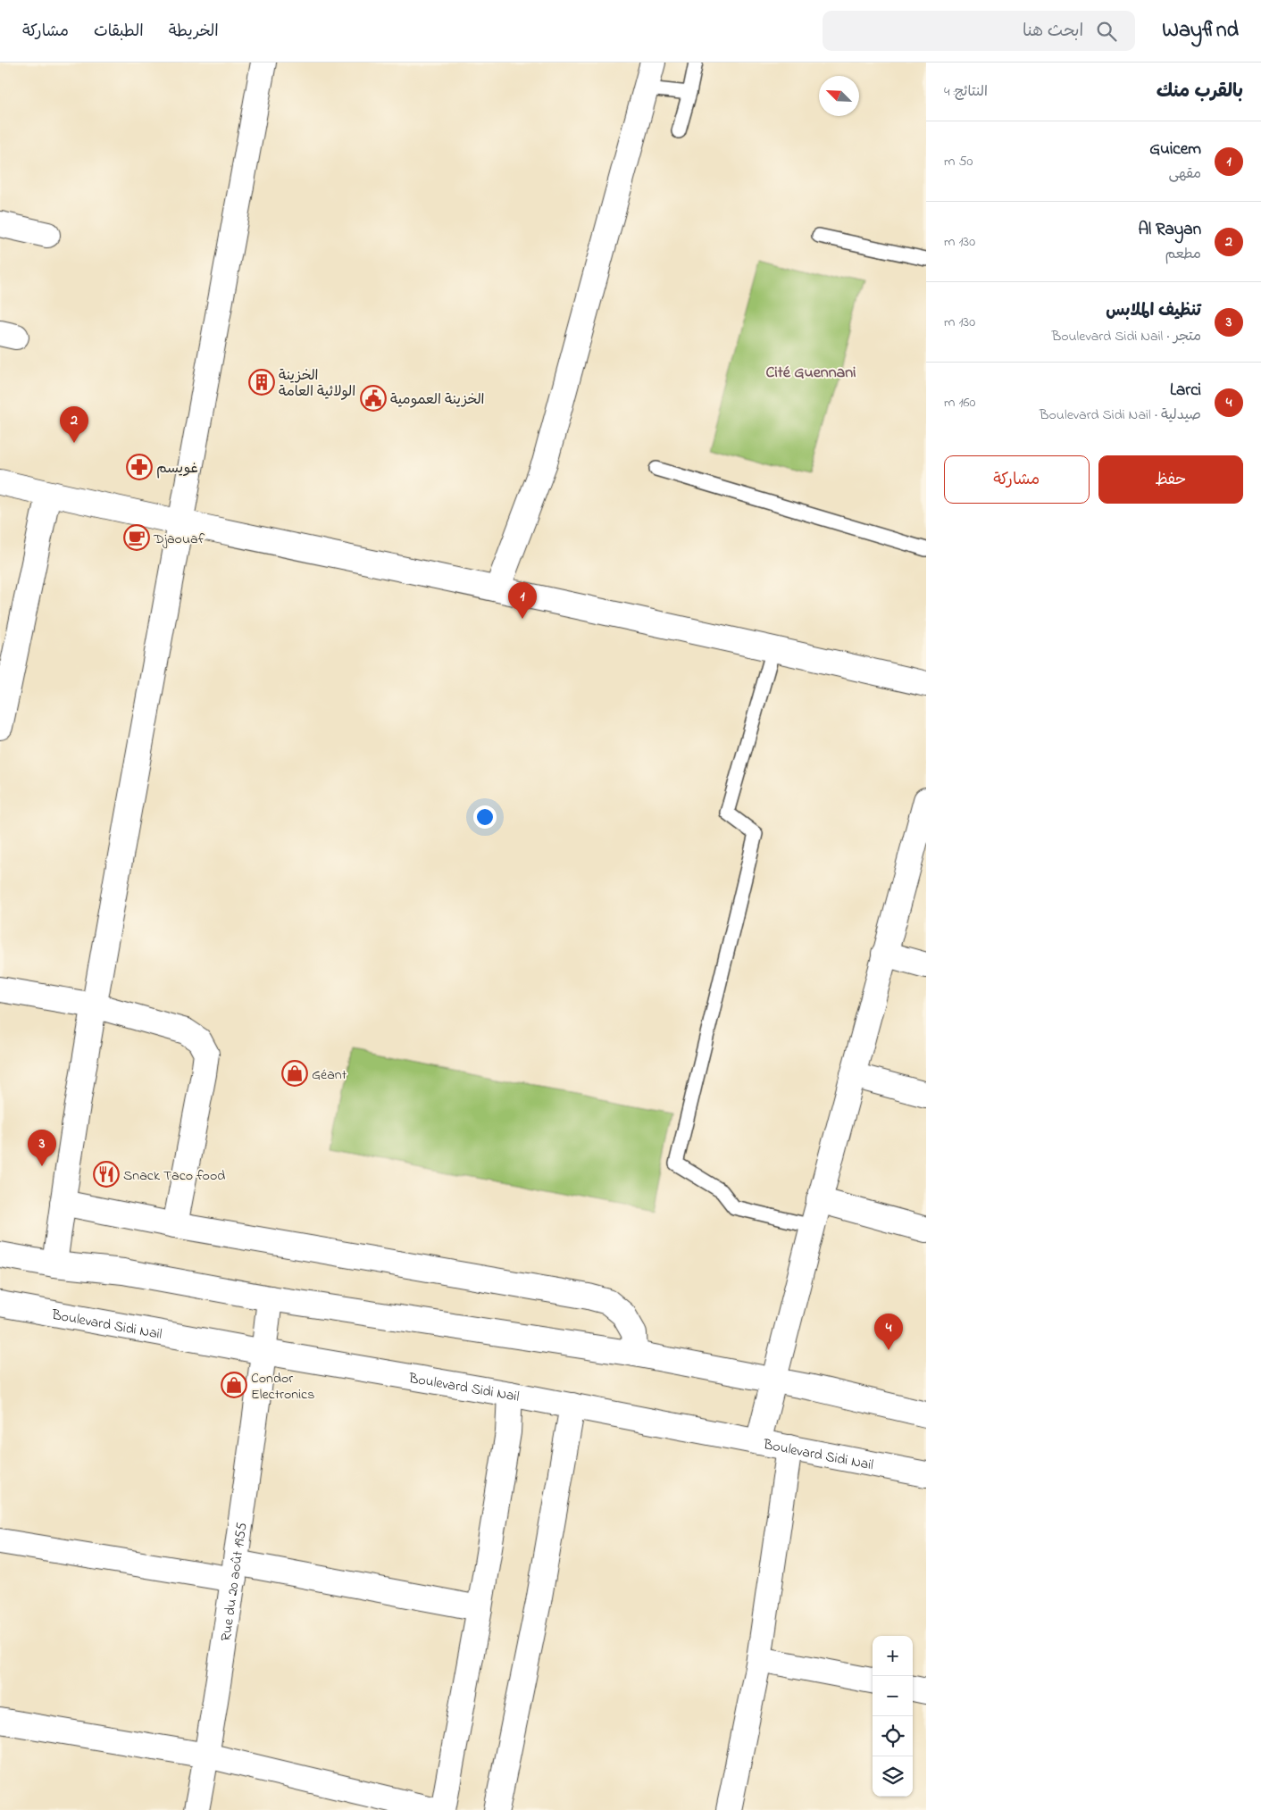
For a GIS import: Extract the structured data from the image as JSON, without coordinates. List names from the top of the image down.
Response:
{
  "streets": {
    "street": ["Boulevard Sidi Nail", "Rue du 20 août 1955"]
  },
  "crossings": [
    ["Boulevard Sidi Nail", "Rue du 20 août 1955"]
  ],
  "districts": ["Cité Guennani"],
  "places": {
    "building": ["الخزينة الولائية العامة"],
    "public building": ["الخزينة العمومية"],
    "pharmacy": ["غويسم"],
    "cafe": ["Djaouaf"],
    "shop": ["Géant", "Condor Electronics"],
    "restaurant": ["Snack Taco food"]
  },
  "north": "top left",
  "page": {
    "header": "Wayfind",
    "search": "ابحث هنا",
    "nav": ["الخريطة", "الطبقات", "مشاركة"],
    "heading": ["بالقرب منك", "النتائج: 4"],
    "list": [
      {
        "mark": "1",
        "name": "Guicem",
        "note": "مقهى",
        "value": "50 m"
      },
      {
        "mark": "2",
        "name": "Al Rayan",
        "note": "مطعم",
        "value": "130 m"
      },
      {
        "mark": "3",
        "name": "تنظيف الملابس",
        "note": "متجر · Boulevard Sidi Nail",
        "value": "130 m"
      },
      {
        "mark": "4",
        "name": "Larci",
        "note": "صيدلية · Boulevard Sidi Nail",
        "value": "160 m"
      }
    ],
    "pins": [
      "2",
      "1",
      "3",
      "4"
    ],
    "buttons": ["حفظ", "مشاركة"],
    "map_buttons": ["+", "−"]
  }
}
